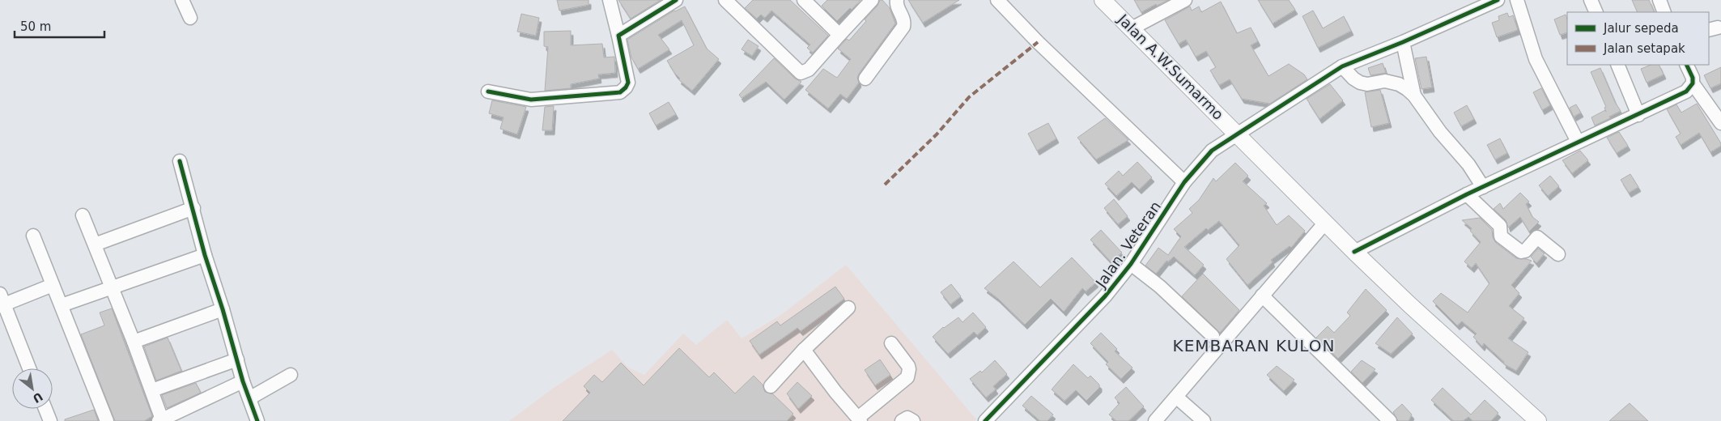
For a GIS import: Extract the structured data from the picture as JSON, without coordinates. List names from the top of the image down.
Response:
{
  "streets": {
    "main road": ["Jalan A.W.Sumarmo"],
    "street": ["Jalan. Veteran"]
  },
  "crossings": [
    ["Jalan A.W.Sumarmo", "Jalan. Veteran"]
  ],
  "districts": ["KEMBARAN KULON"],
  "legend": ["Jalur sepeda", "Jalan setapak"],
  "scale_bar": "50 m",
  "north": "bottom right"
}
